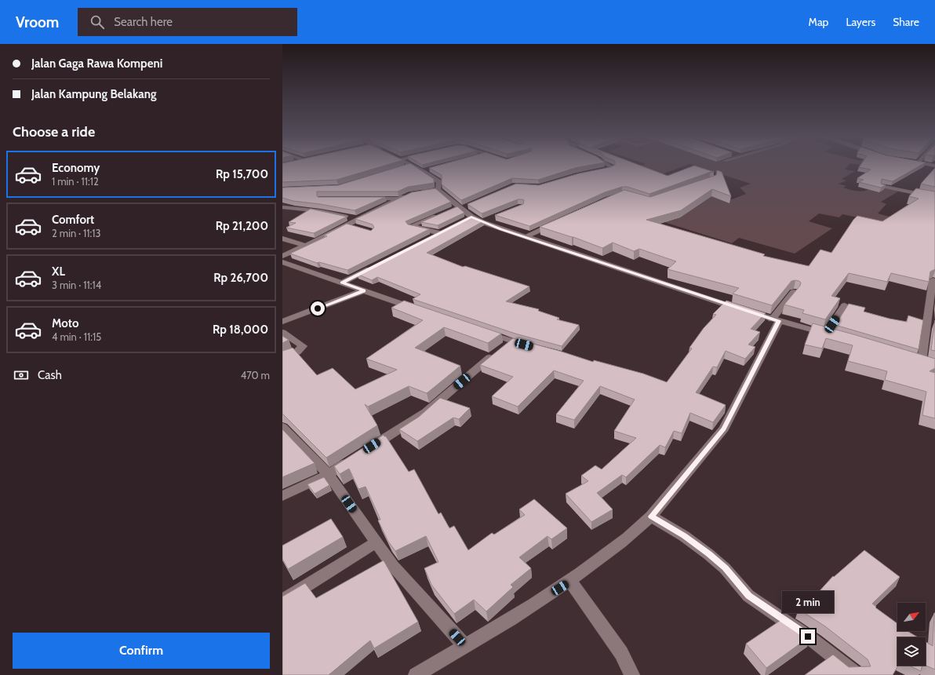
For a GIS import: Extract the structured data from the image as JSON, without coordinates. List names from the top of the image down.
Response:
{
  "north": "top right",
  "page": {
    "header": "Vroom",
    "search": "Search here",
    "nav": ["Map", "Layers", "Share"],
    "banner": ["Jalan Gaga Rawa Kompeni", "Jalan Kampung Belakang"],
    "heading": "Choose a ride",
    "list": [
      {
        "name": "Economy",
        "note": "1 min · 11:12",
        "value": "Rp 15,700"
      },
      {
        "name": "Comfort",
        "note": "2 min · 11:13",
        "value": "Rp 21,200"
      },
      {
        "name": "XL",
        "note": "3 min · 11:14",
        "value": "Rp 26,700"
      },
      {
        "name": "Moto",
        "note": "4 min · 11:15",
        "value": "Rp 18,000"
      }
    ],
    "pay": ["Cash", "470 m"],
    "bubble": "2 min",
    "buttons": "Confirm"
  }
}
